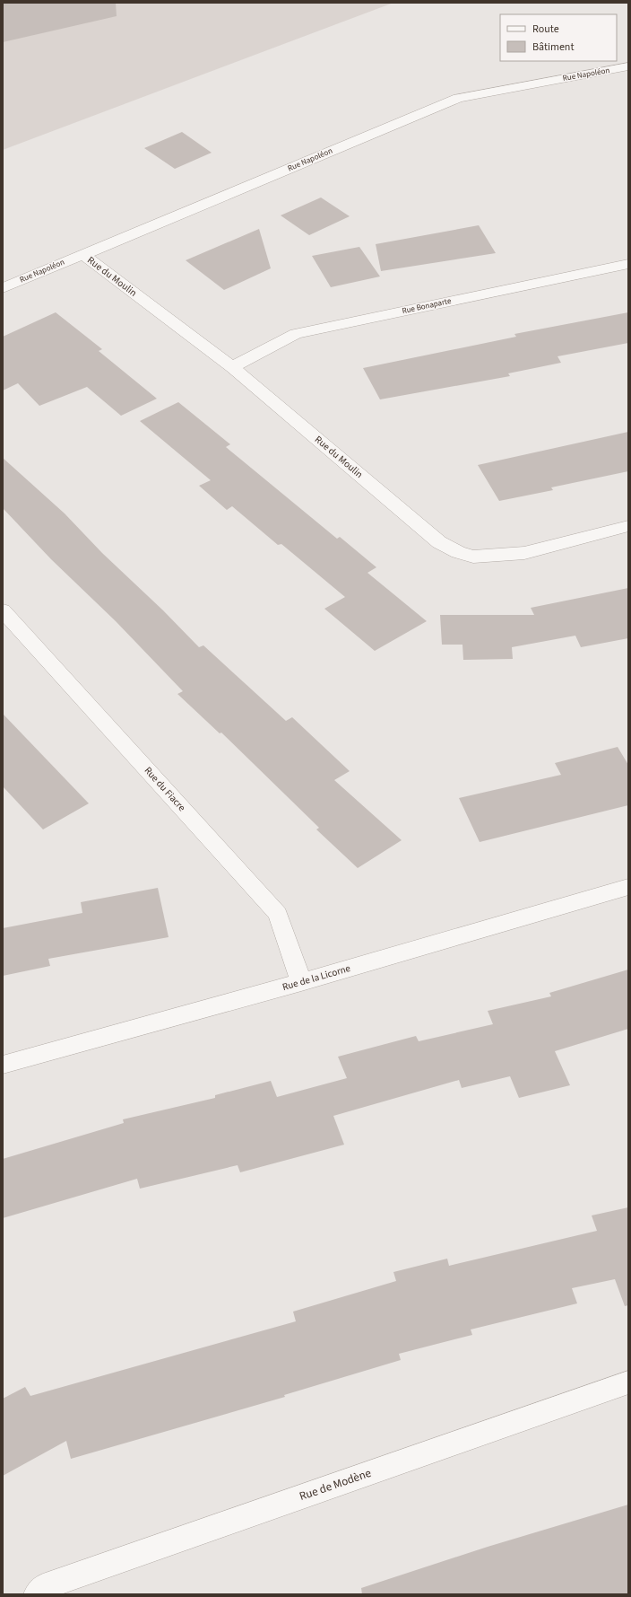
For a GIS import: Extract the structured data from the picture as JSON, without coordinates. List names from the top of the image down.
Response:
{
  "streets": {
    "street": [
      "Rue Napoléon",
      "Rue du Moulin",
      "Rue Bonaparte",
      "Rue du Fiacre",
      "Rue de la Licorne",
      "Rue de Modène"
    ]
  },
  "crossings": [
    ["Rue Napoléon", "Rue du Moulin"],
    ["Rue du Moulin", "Rue Bonaparte"],
    ["Rue du Fiacre", "Rue de la Licorne"]
  ],
  "legend": ["Route", "Bâtiment"]
}
